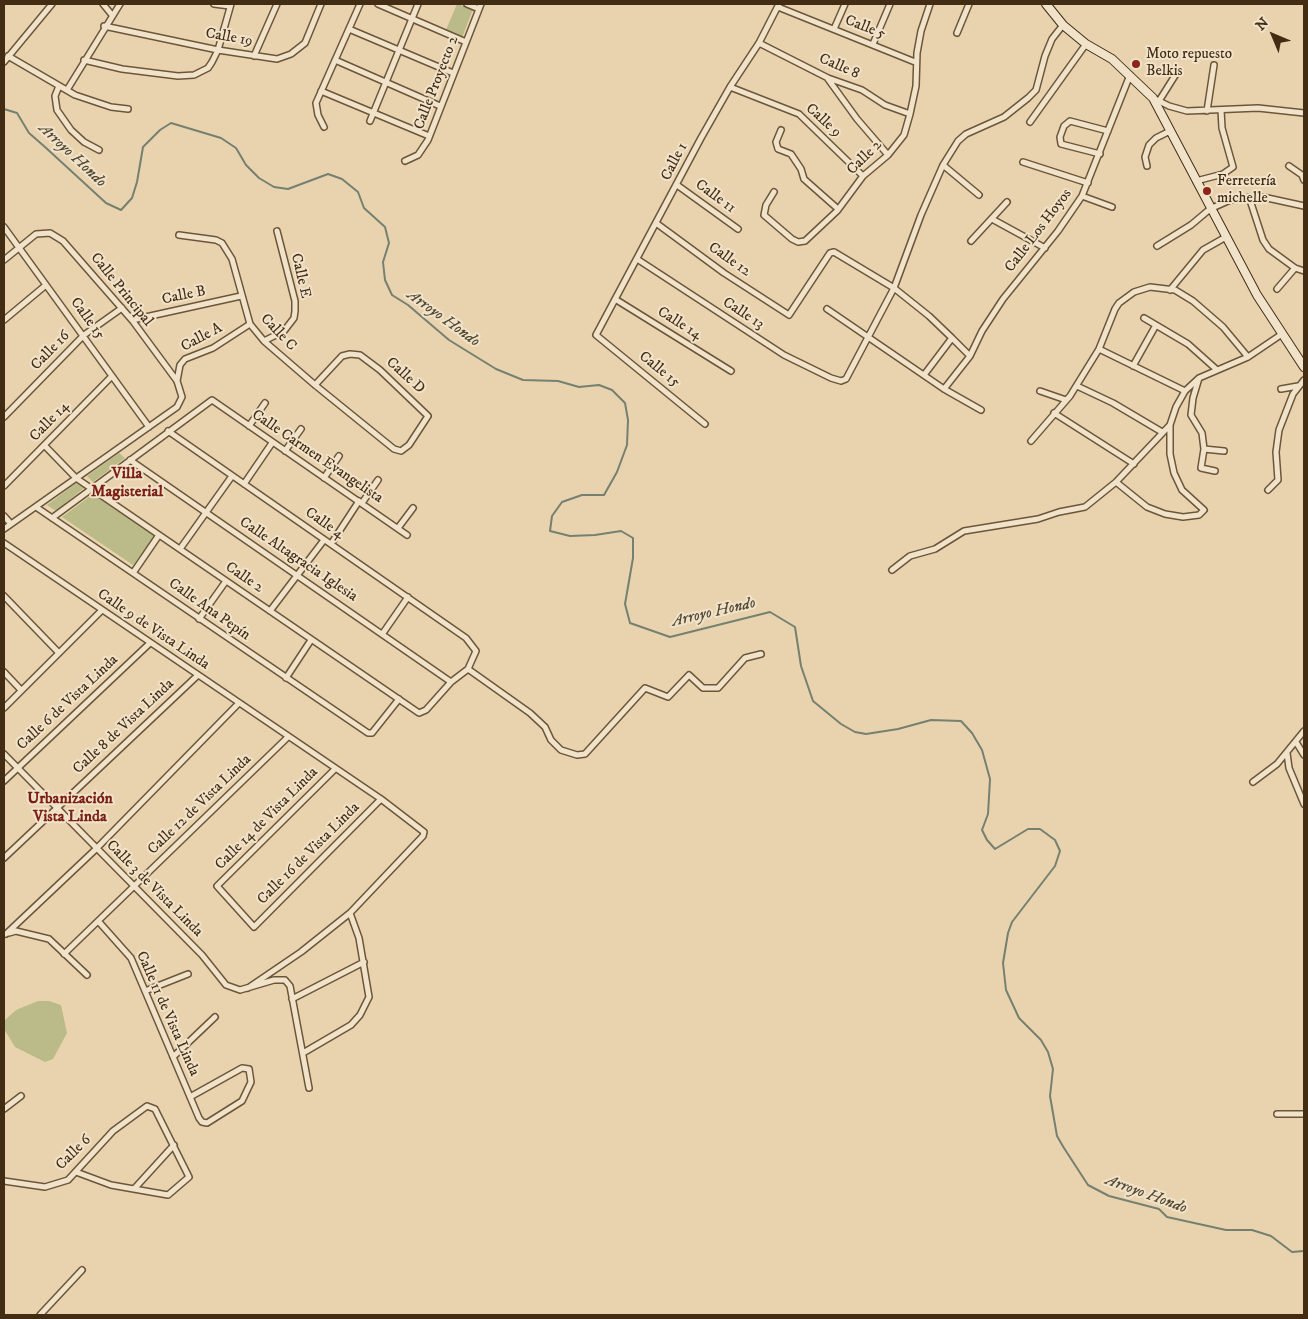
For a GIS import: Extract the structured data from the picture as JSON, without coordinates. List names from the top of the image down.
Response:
{
  "streets": {
    "street": [
      "Calle 5",
      "Calle 19",
      "Calle 8",
      "Calle Proyecto 2",
      "Calle 9",
      "Calle 2",
      "Calle 1",
      "Calle 11",
      "Calle Los Hoyos",
      "Calle 12",
      "Calle E",
      "Calle Principal",
      "Calle B",
      "Calle 13",
      "Calle 15",
      "Calle 14",
      "Calle C",
      "Calle A",
      "Calle 16",
      "Calle D",
      "Calle Carmen Evangelista",
      "Calle 4",
      "Calle Altagracia Iglesia",
      "Calle Ana Pepín",
      "Calle 9 de Vista Linda",
      "Calle 6 de Vista Linda",
      "Calle 8 de Vista Linda",
      "Calle 12 de Vista Linda",
      "Calle 14 de Vista Linda",
      "Calle 16 de Vista Linda",
      "Calle 3 de Vista Linda",
      "Calle 11 de Vista Linda",
      "Calle 6"
    ]
  },
  "crossings": [
    ["Calle 5", "Calle 2"],
    ["Calle 5", "Calle 1"],
    ["Calle 8", "Calle 2"],
    ["Calle 8", "Calle 1"],
    ["Calle 9", "Calle 2"],
    ["Calle 9", "Calle 1"],
    ["Calle 2", "Calle 14"],
    ["Calle 2", "Calle Altagracia Iglesia"],
    ["Calle 2", "Calle Ana Pepín"],
    ["Calle 1", "Calle 11"],
    ["Calle 1", "Calle 12"],
    ["Calle 1", "Calle 13"],
    ["Calle 1", "Calle 15"],
    ["Calle 1", "Calle 14"],
    ["Calle E", "Calle C"],
    ["Calle Principal", "Calle B"],
    ["Calle Principal", "Calle 15"],
    ["Calle Principal", "Calle A"],
    ["Calle Principal", "Calle 16"],
    ["Calle B", "Calle C"],
    ["Calle 15", "Calle 14"],
    ["Calle 15", "Calle 16"],
    ["Calle C", "Calle A"],
    ["Calle C", "Calle D"],
    ["Calle Carmen Evangelista", "Calle 4"],
    ["Calle 9 de Vista Linda", "Calle 6 de Vista Linda"],
    ["Calle 9 de Vista Linda", "Calle 8 de Vista Linda"],
    ["Calle 9 de Vista Linda", "Calle 12 de Vista Linda"],
    ["Calle 9 de Vista Linda", "Calle 14 de Vista Linda"],
    ["Calle 9 de Vista Linda", "Calle 16 de Vista Linda"],
    ["Calle 6 de Vista Linda", "Calle 3 de Vista Linda"],
    ["Calle 8 de Vista Linda", "Calle 3 de Vista Linda"],
    ["Calle 12 de Vista Linda", "Calle 3 de Vista Linda"],
    ["Calle 12 de Vista Linda", "Calle 11 de Vista Linda"],
    ["Calle 14 de Vista Linda", "Calle 16 de Vista Linda"]
  ],
  "districts": ["Villa Magisterial", "Urbanización Vista Linda"],
  "water": ["Arroyo Hondo"],
  "places": ["Moto repuesto Belkis", "Ferretería michelle"],
  "north": "top left"
}
